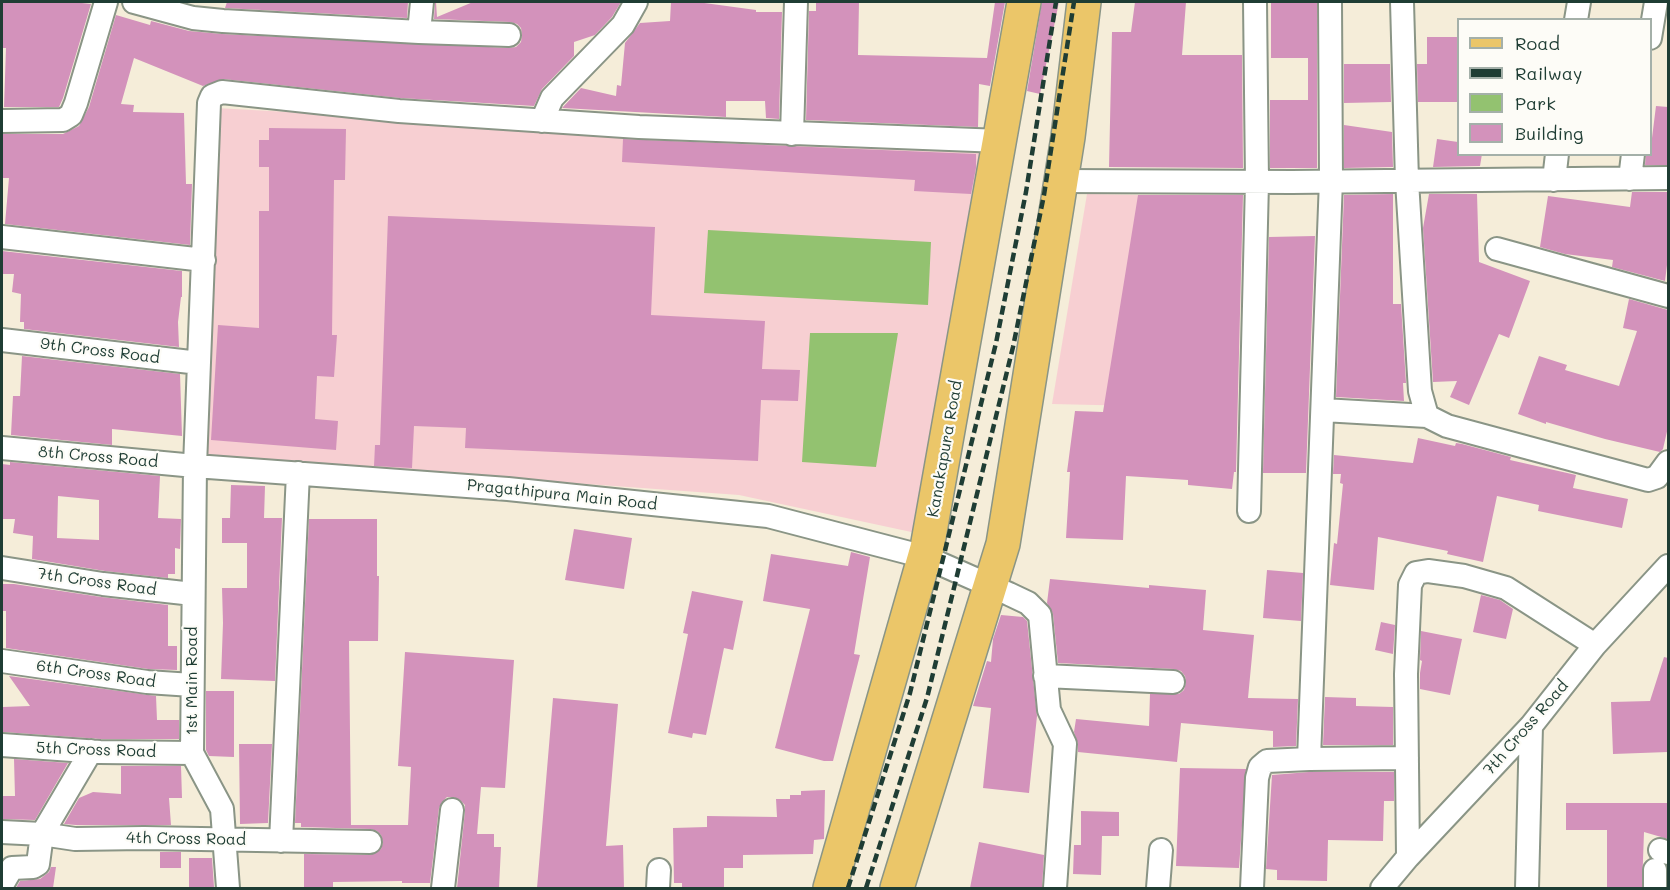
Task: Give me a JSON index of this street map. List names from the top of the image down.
{
  "streets": {
    "main road": ["Kanakapura Road"],
    "street": [
      "9th Cross Road",
      "8th Cross Road",
      "Pragathipura Main Road",
      "7th Cross Road",
      "6th Cross Road",
      "1st Main Road",
      "5th Cross Road",
      "4th Cross Road"
    ]
  },
  "crossings": [
    ["9th Cross Road", "1st Main Road"],
    ["Kanakapura Road", "Pragathipura Main Road"],
    ["8th Cross Road", "Pragathipura Main Road"],
    ["8th Cross Road", "1st Main Road"],
    ["Pragathipura Main Road", "1st Main Road"],
    ["7th Cross Road", "1st Main Road"],
    ["6th Cross Road", "1st Main Road"],
    ["1st Main Road", "5th Cross Road"],
    ["1st Main Road", "4th Cross Road"]
  ],
  "legend": [
    "Road",
    "Railway",
    "Park",
    "Building"
  ]
}
